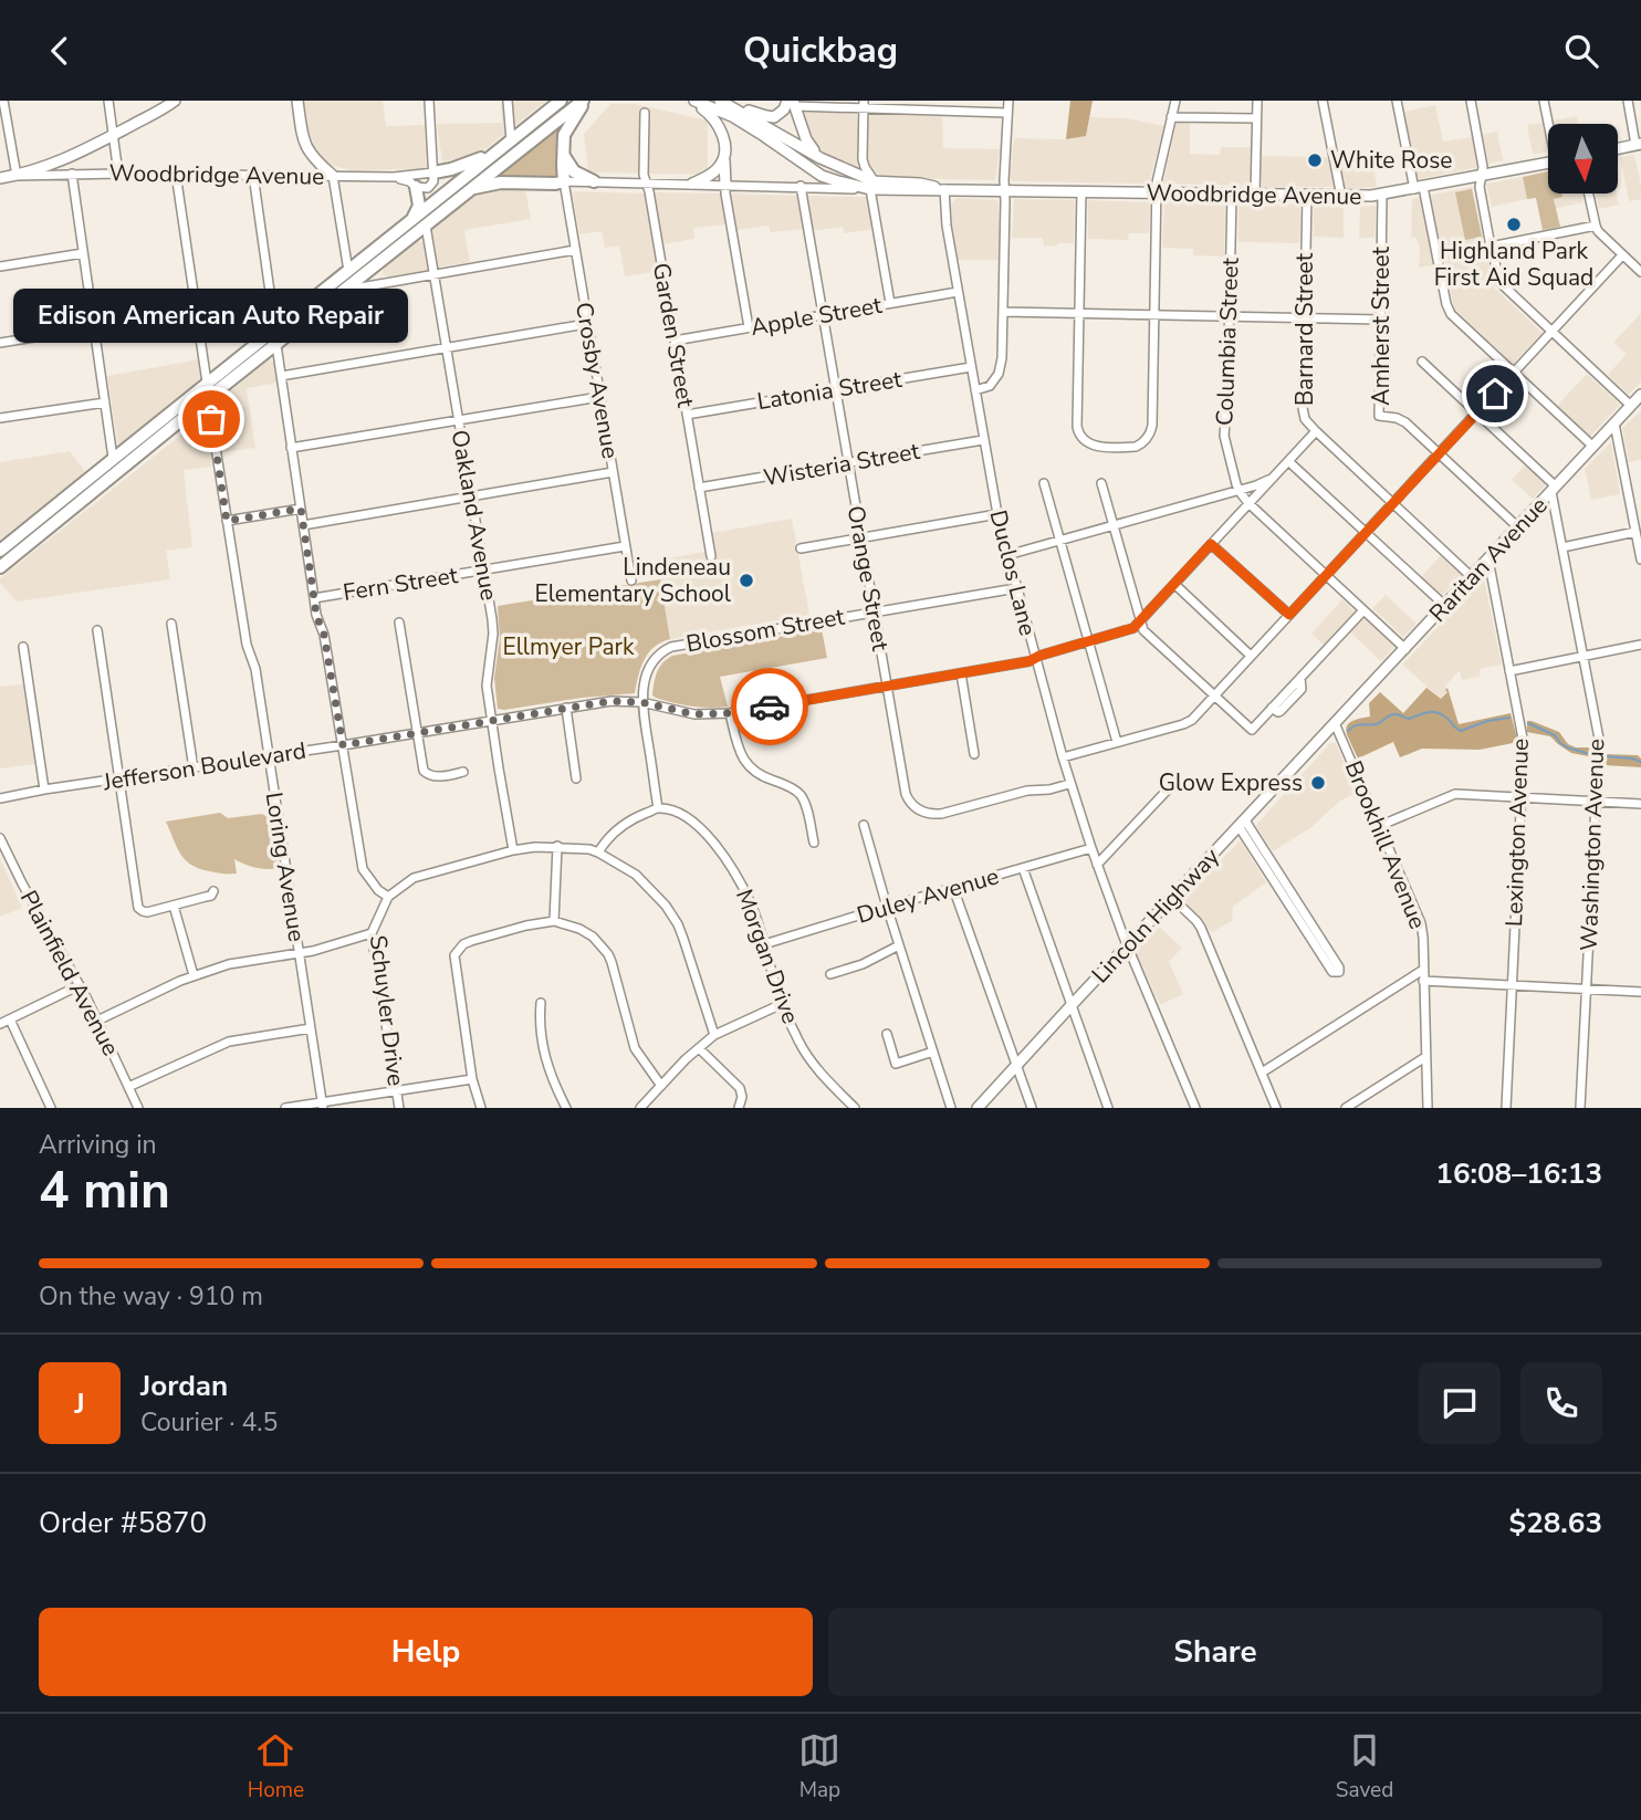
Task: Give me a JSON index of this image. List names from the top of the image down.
{
  "streets": {
    "main road": ["Woodbridge Avenue", "Raritan Avenue", "Lincoln Highway"],
    "street": [
      "Apple Street",
      "Amherst Street",
      "Barnard Street",
      "Garden Street",
      "Columbia Street",
      "Crosby Avenue",
      "Latonia Street",
      "Wisteria Street",
      "Oakland Avenue",
      "Duclos Lane",
      "Orange Street",
      "Fern Street",
      "Blossom Street",
      "Jefferson Boulevard",
      "Lexington Avenue",
      "Brookhill Avenue",
      "Washington Avenue",
      "Loring Avenue",
      "Duley Avenue",
      "Morgan Drive",
      "Plainfield Avenue",
      "Schuyler Drive"
    ]
  },
  "crossings": [
    ["Woodbridge Avenue", "Amherst Street"],
    ["Woodbridge Avenue", "Barnard Street"],
    ["Woodbridge Avenue", "Garden Street"],
    ["Woodbridge Avenue", "Columbia Street"],
    ["Woodbridge Avenue", "Crosby Avenue"],
    ["Woodbridge Avenue", "Duclos Lane"],
    ["Woodbridge Avenue", "Orange Street"],
    ["Apple Street", "Garden Street"],
    ["Apple Street", "Duclos Lane"],
    ["Apple Street", "Orange Street"],
    ["Amherst Street", "Raritan Avenue"],
    ["Barnard Street", "Raritan Avenue"],
    ["Garden Street", "Latonia Street"],
    ["Garden Street", "Wisteria Street"],
    ["Columbia Street", "Raritan Avenue"],
    ["Crosby Avenue", "Fern Street"],
    ["Latonia Street", "Duclos Lane"],
    ["Latonia Street", "Orange Street"],
    ["Wisteria Street", "Duclos Lane"],
    ["Wisteria Street", "Orange Street"],
    ["Oakland Avenue", "Fern Street"],
    ["Oakland Avenue", "Jefferson Boulevard"],
    ["Raritan Avenue", "Lexington Avenue"],
    ["Raritan Avenue", "Brookhill Avenue"],
    ["Raritan Avenue", "Washington Avenue"],
    ["Raritan Avenue", "Lincoln Highway"],
    ["Duclos Lane", "Orange Street"],
    ["Duclos Lane", "Blossom Street"],
    ["Duclos Lane", "Jefferson Boulevard"],
    ["Duclos Lane", "Duley Avenue"],
    ["Duclos Lane", "Lincoln Highway"],
    ["Orange Street", "Blossom Street"],
    ["Orange Street", "Jefferson Boulevard"],
    ["Blossom Street", "Jefferson Boulevard"],
    ["Jefferson Boulevard", "Loring Avenue"],
    ["Brookhill Avenue", "Lincoln Highway"],
    ["Duley Avenue", "Morgan Drive"]
  ],
  "parks": ["Ellmyer Park"],
  "places": [
    "White Rose",
    "Highland Park First Aid Squad",
    "Edison American Auto Repair",
    "Lindeneau Elementary School",
    "Glow Express"
  ],
  "north": "bottom",
  "page": {
    "header": "Quickbag",
    "bubble": "Edison American Auto Repair",
    "heading": ["4 min", "Arriving in", "16:08–16:13"],
    "panel": [
      "Jordan",
      "Courier · 4.5",
      "Order #5870",
      "$28.63"
    ],
    "bar": "On the way · 910 m",
    "round": "J",
    "buttons": ["Help", "Share"],
    "tabs": ["Home", "Map", "Saved"]
  }
}
